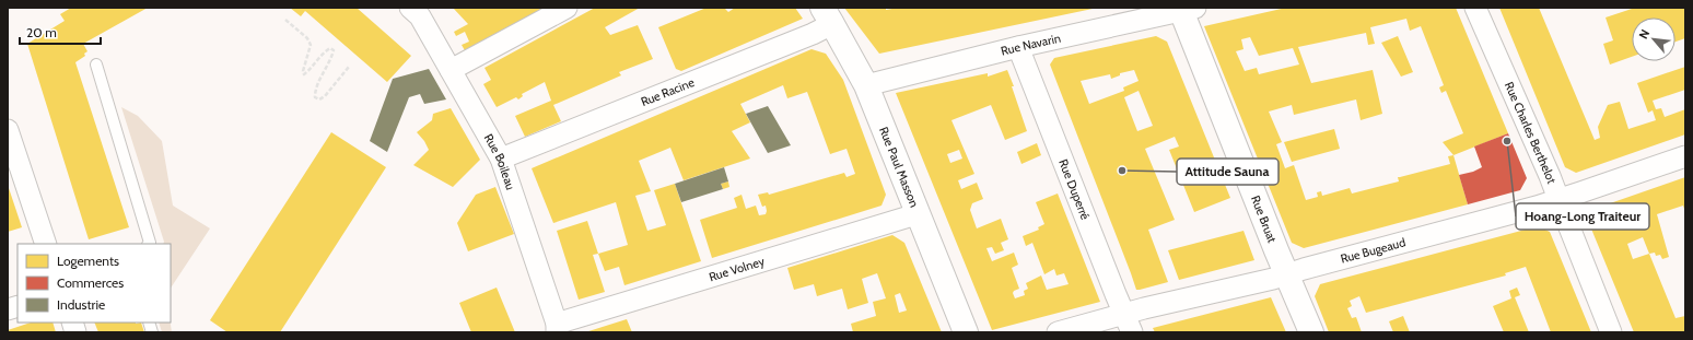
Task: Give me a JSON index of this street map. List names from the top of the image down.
{
  "streets": {
    "street": [
      "Rue Navarin",
      "Rue Racine",
      "Rue Charles Berthelot",
      "Rue Boileau",
      "Rue Paul Masson",
      "Rue Duperré",
      "Rue Bruat",
      "Rue Bugeaud",
      "Rue Volney"
    ]
  },
  "crossings": [
    ["Rue Navarin", "Rue Paul Masson"],
    ["Rue Navarin", "Rue Duperré"],
    ["Rue Navarin", "Rue Bruat"],
    ["Rue Racine", "Rue Boileau"],
    ["Rue Racine", "Rue Paul Masson"],
    ["Rue Charles Berthelot", "Rue Bugeaud"],
    ["Rue Boileau", "Rue Volney"],
    ["Rue Paul Masson", "Rue Volney"],
    ["Rue Duperré", "Rue Bugeaud"],
    ["Rue Bruat", "Rue Bugeaud"]
  ],
  "places": ["Hoang-Long Traiteur", "Attitude Sauna"],
  "legend": ["Logements", "Commerces", "Industrie"],
  "scale_bar": "20 m",
  "north": "top left"
}
